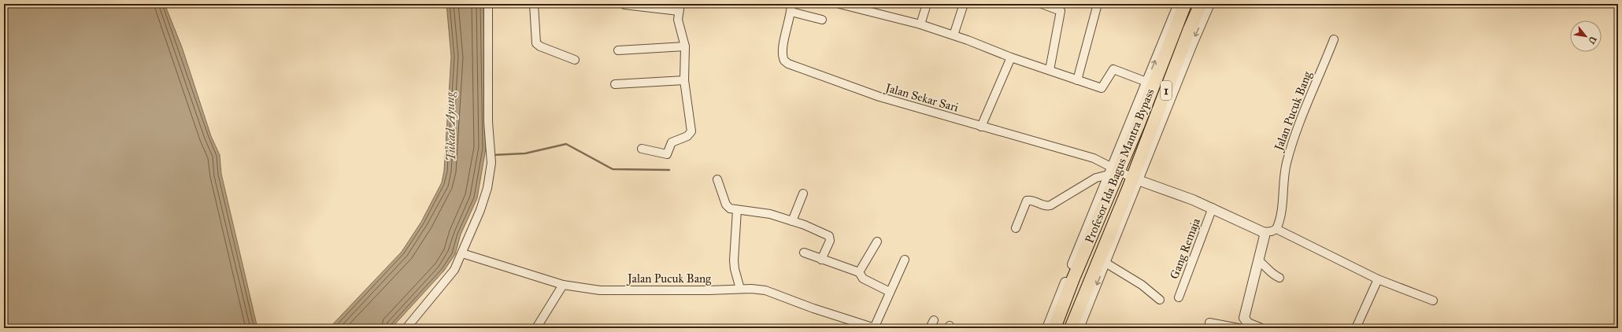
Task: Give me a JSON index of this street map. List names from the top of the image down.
{
  "streets": {
    "highway": ["1", "Profesor Ida Bagus Mantra Bypass"],
    "street": ["Jalan Sekar Sari", "Jalan Pucuk Bang", "Gang Remaja"]
  },
  "crossings": [
    ["Jalan Sekar Sari", "Profesor Ida Bagus Mantra Bypass"]
  ],
  "water": ["Tukad Ayung"],
  "north": "bottom right"
}
